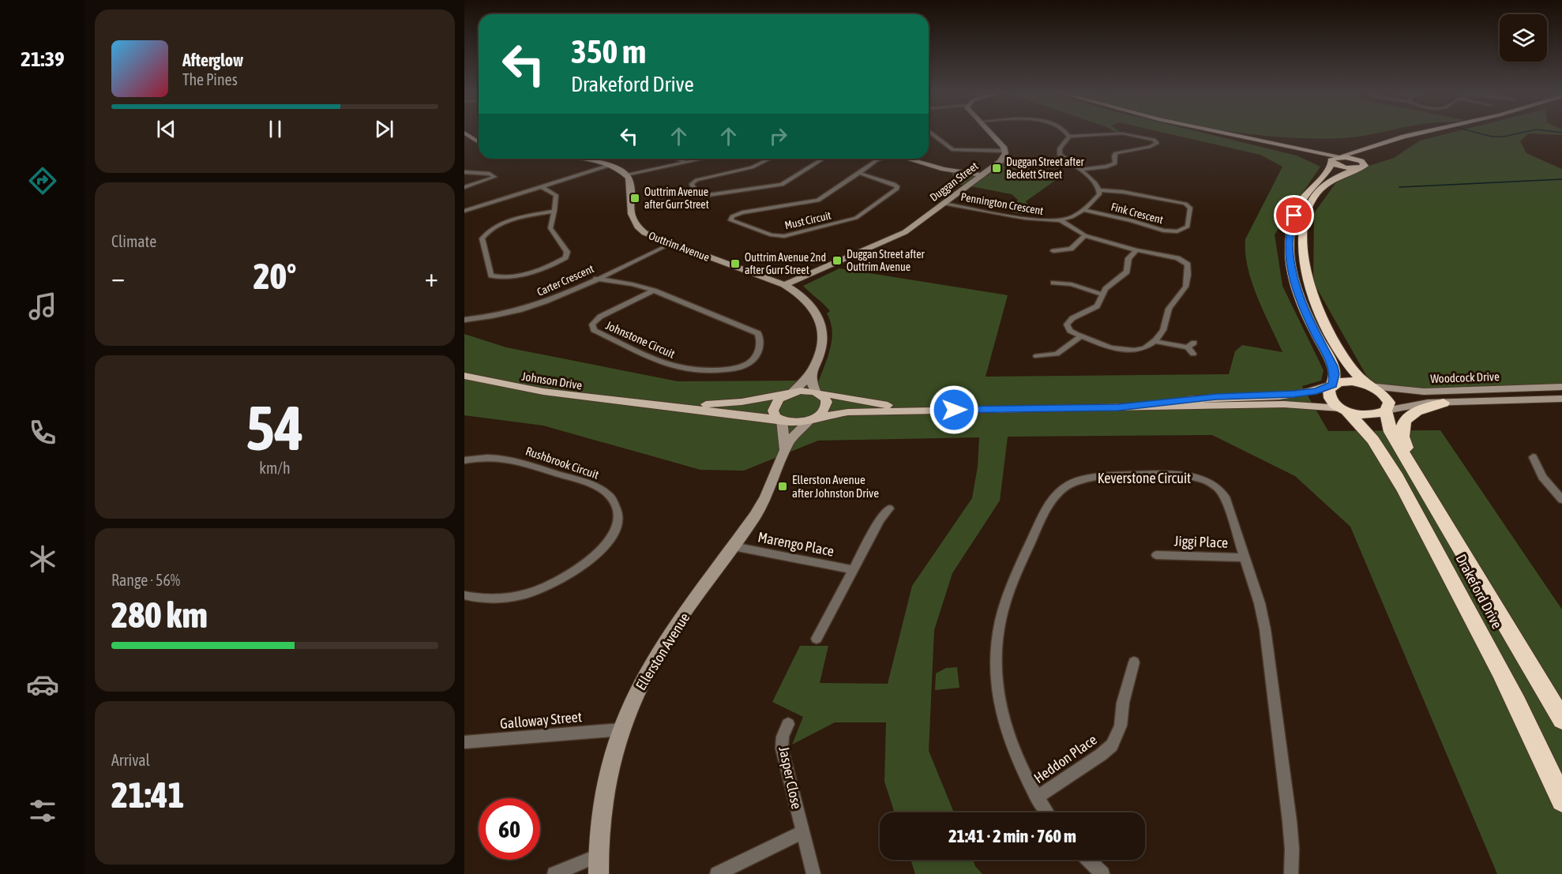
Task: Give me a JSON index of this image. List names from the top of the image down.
{
  "streets": {
    "highway": ["Drakeford Drive"],
    "main road": ["Johnson Drive"],
    "street": [
      "Duggan Street",
      "Pennington Crescent",
      "Fink Crescent",
      "Must Circuit",
      "Outtrim Avenue",
      "Carter Crescent",
      "Johnstone Circuit",
      "Woodcock Drive",
      "Rushbrook Circuit",
      "Keverstone Circuit",
      "Jiggi Place",
      "Marengo Place",
      "Ellerston Avenue",
      "Galloway Street",
      "Heddon Place",
      "Jasper Close"
    ]
  },
  "crossings": [
    ["Duggan Street", "Pennington Crescent"],
    ["Duggan Street", "Outtrim Avenue"],
    ["Pennington Crescent", "Fink Crescent"],
    ["Outtrim Avenue", "Carter Crescent"],
    ["Outtrim Avenue", "Johnson Drive"],
    ["Carter Crescent", "Johnstone Circuit"],
    ["Woodcock Drive", "Drakeford Drive"],
    ["Johnson Drive", "Ellerston Avenue"],
    ["Keverstone Circuit", "Jiggi Place"],
    ["Keverstone Circuit", "Heddon Place"],
    ["Marengo Place", "Ellerston Avenue"],
    ["Ellerston Avenue", "Galloway Street"]
  ],
  "places": {
    "transit": [
      "Duggan Street after Beckett Street",
      "Outtrim Avenue after Gurr Street",
      "Duggan Street after Outtrim Avenue",
      "Outtrim Avenue 2nd after Gurr Street",
      "Ellerston Avenue after Johnston Drive"
    ]
  },
  "page": {
    "tabs": "21:39",
    "turn": ["350 m", "Drakeford Drive"],
    "song": ["Afterglow", "The Pines"],
    "tile": [
      "Climate",
      ["54", "km/h"],
      ["Range · 56%", "280 km"],
      ["Arrival", "21:41"]
    ],
    "heat": ["−", "20°", "+"],
    "limit": "60",
    "trip": "21:41 · 2 min · 760 m"
  }
}
